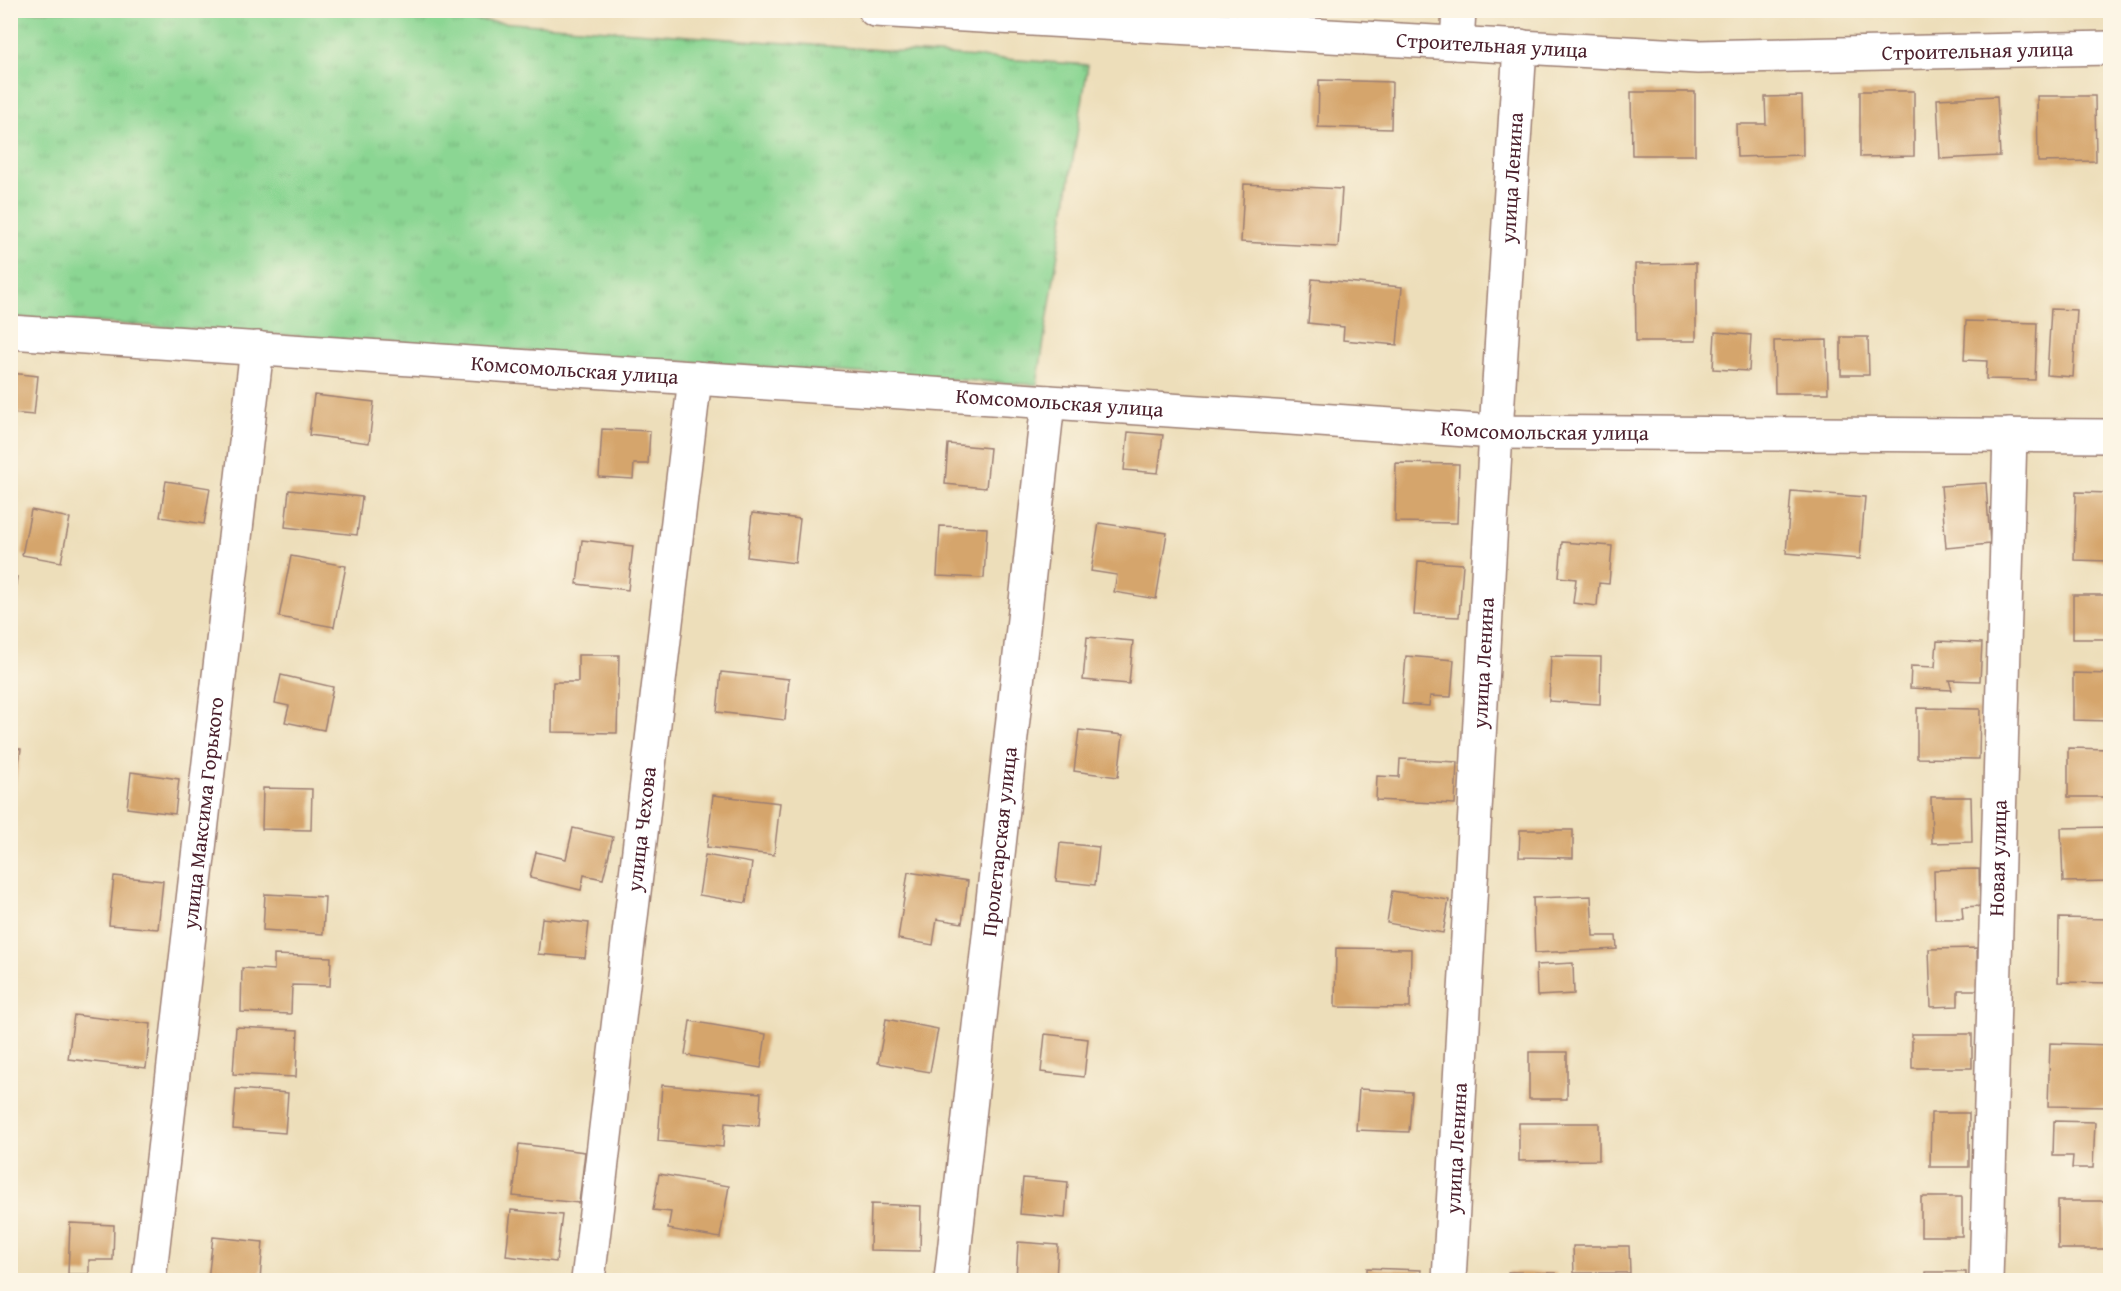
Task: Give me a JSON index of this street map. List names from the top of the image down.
{
  "streets": {
    "street": [
      "Строительная улица",
      "улица Ленина",
      "Комсомольская улица",
      "улица Максима Горького",
      "улица Чехова",
      "Пролетарская улица",
      "Новая улица"
    ]
  },
  "crossings": [
    ["Строительная улица", "улица Ленина"],
    ["улица Ленина", "Комсомольская улица"],
    ["Комсомольская улица", "улица Максима Горького"],
    ["Комсомольская улица", "улица Чехова"],
    ["Комсомольская улица", "Пролетарская улица"],
    ["Комсомольская улица", "Новая улица"]
  ]
}
